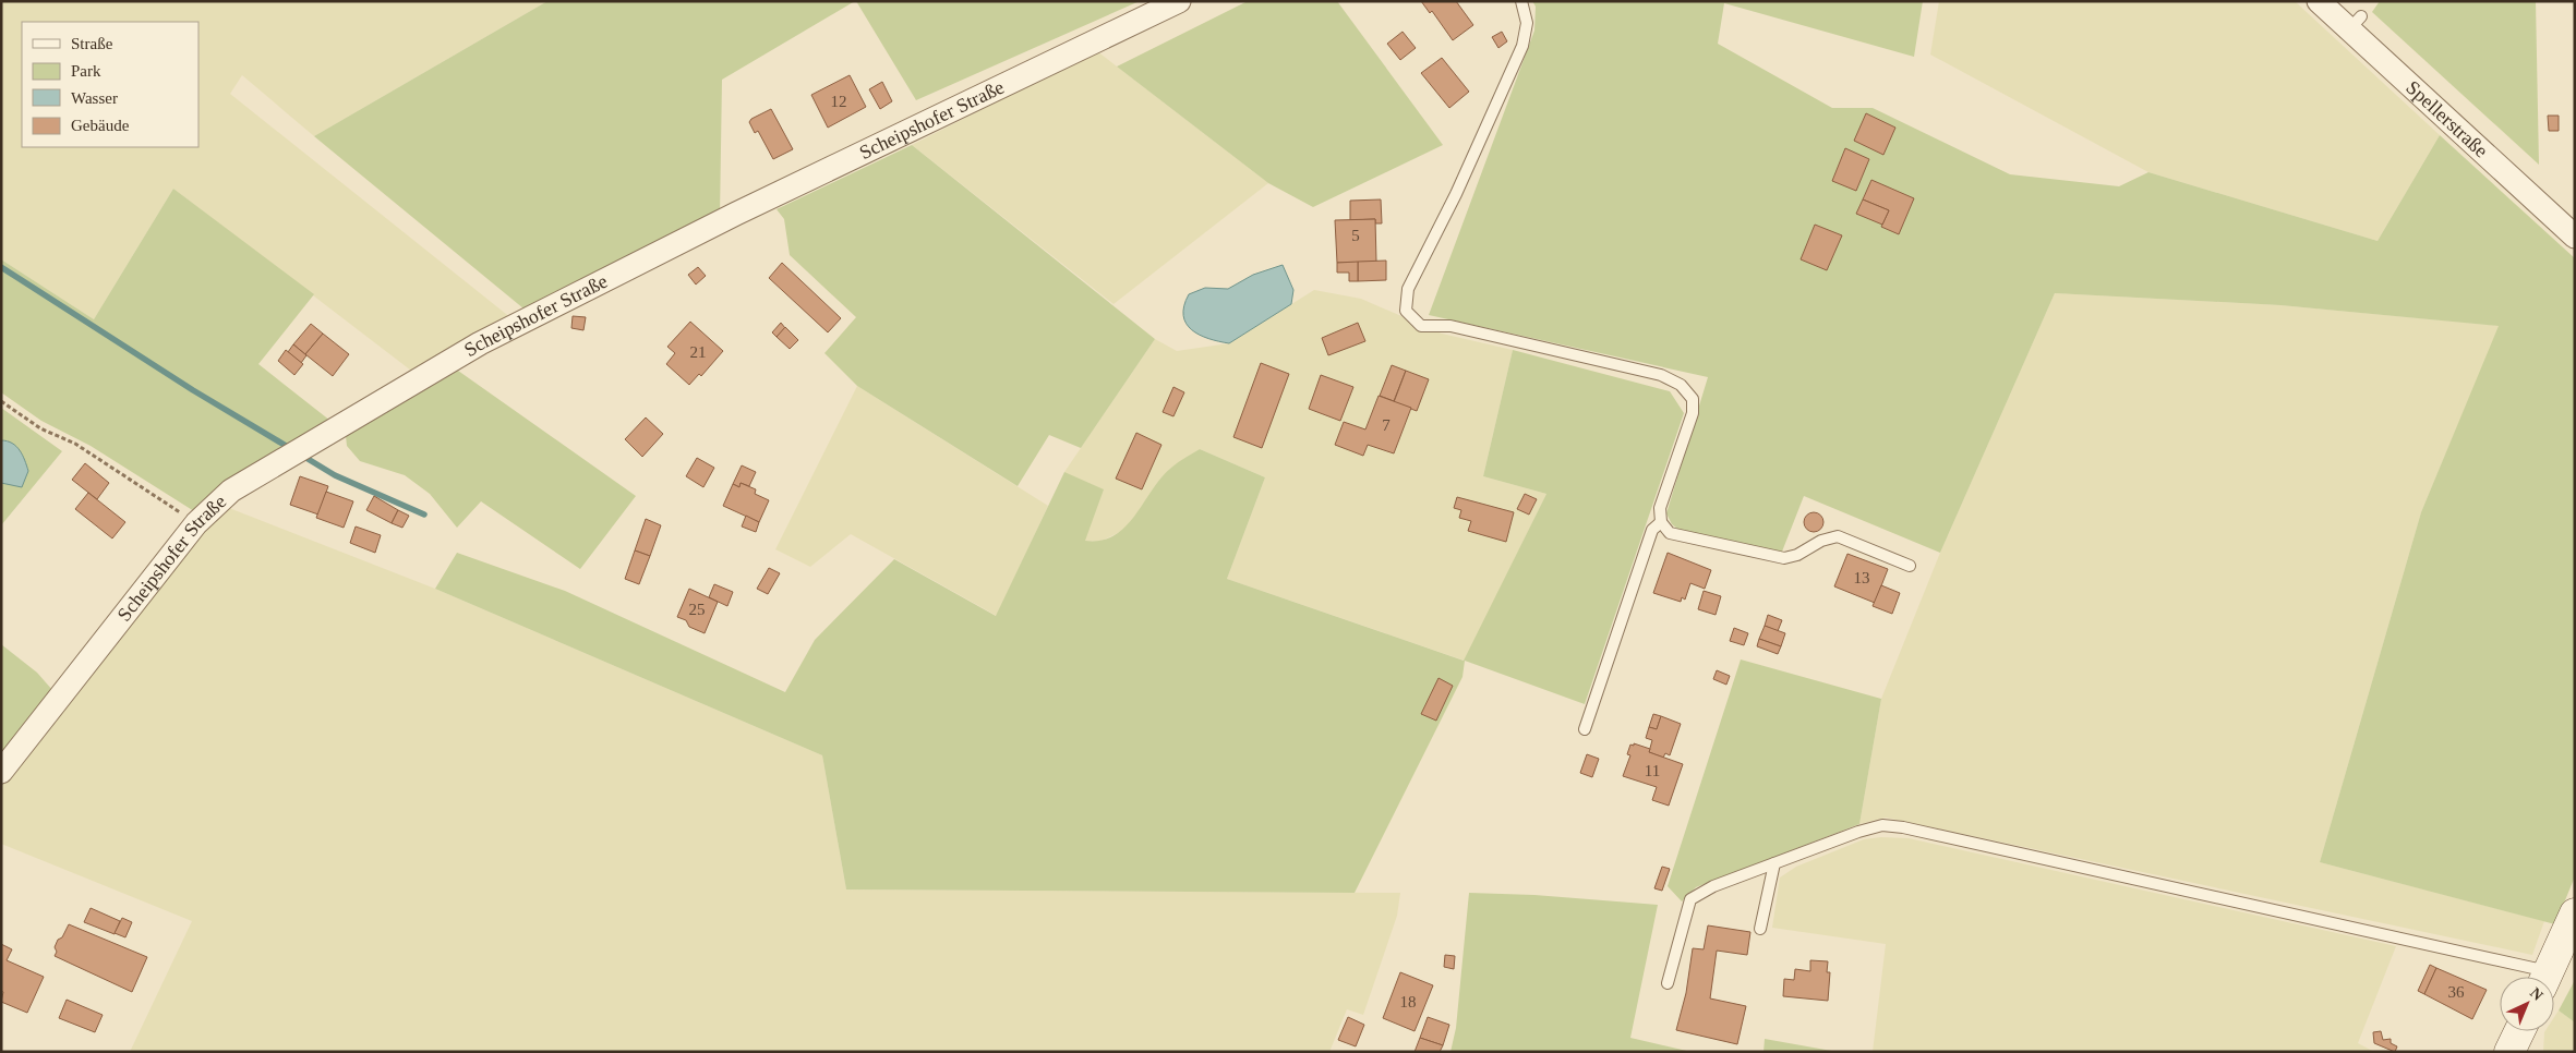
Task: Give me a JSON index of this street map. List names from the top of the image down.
{
  "streets": {
    "street": ["Spellerstraße", "Scheipshofer Straße"]
  },
  "house_numbers": [
    "12",
    "5",
    "21",
    "7",
    "13",
    "25",
    "11",
    "36",
    "18"
  ],
  "legend": [
    "Straße",
    "Park",
    "Wasser",
    "Gebäude"
  ],
  "north": "top right"
}
